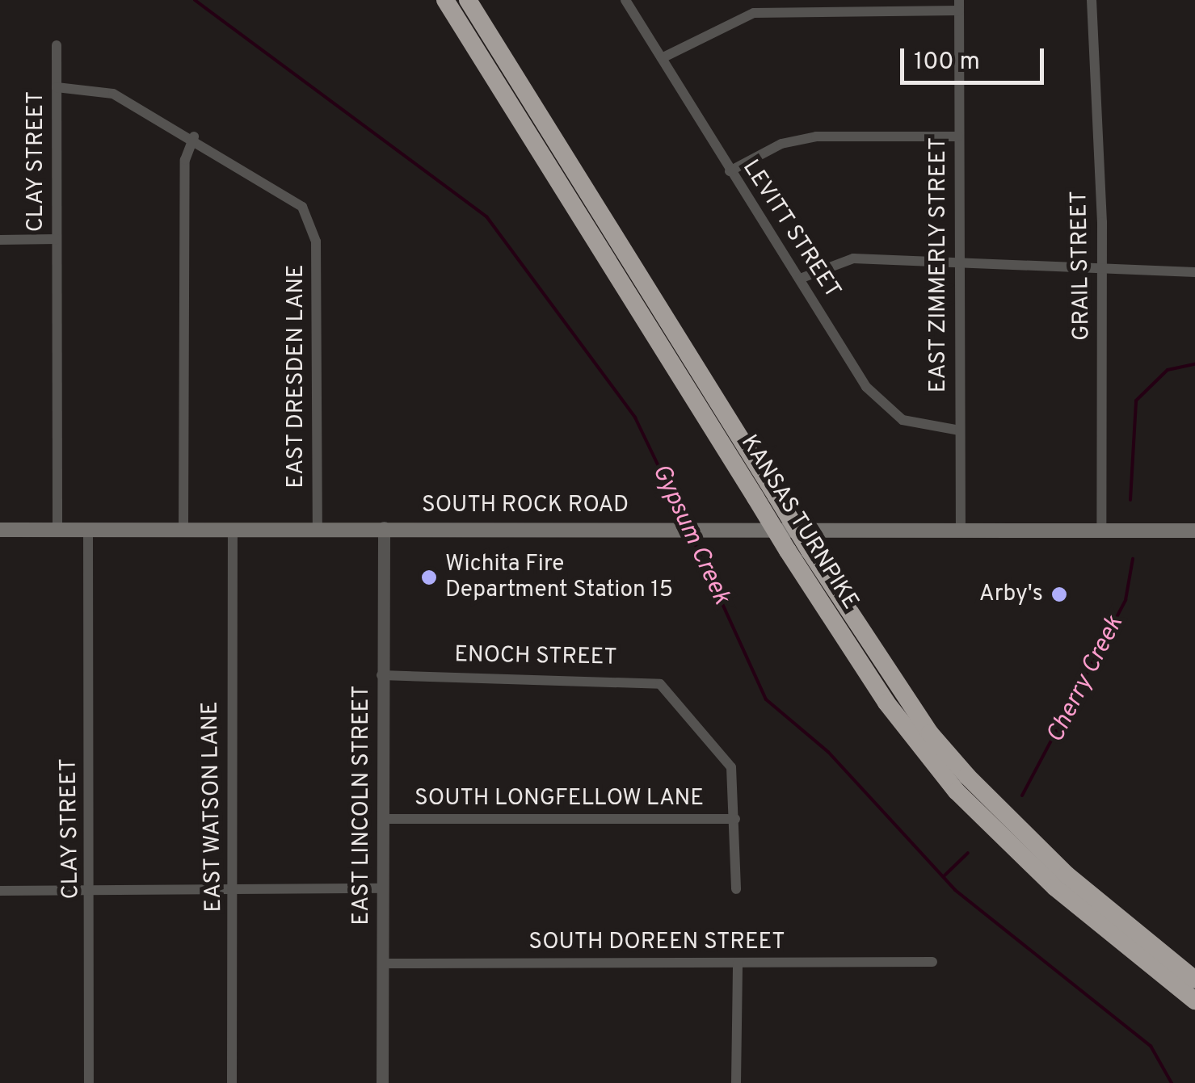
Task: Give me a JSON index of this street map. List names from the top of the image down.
{
  "streets": {
    "highway": ["KANSAS TURNPIKE"],
    "main road": ["SOUTH ROCK ROAD"],
    "street": [
      "CLAY STREET",
      "LEVITT STREET",
      "EAST ZIMMERLY STREET",
      "GRAIL STREET",
      "EAST DRESDEN LANE",
      "ENOCH STREET",
      "SOUTH LONGFELLOW LANE",
      "EAST LINCOLN STREET",
      "EAST WATSON LANE",
      "SOUTH DOREEN STREET"
    ]
  },
  "crossings": [
    ["CLAY STREET", "SOUTH ROCK ROAD"],
    ["LEVITT STREET", "EAST ZIMMERLY STREET"],
    ["EAST ZIMMERLY STREET", "SOUTH ROCK ROAD"],
    ["GRAIL STREET", "SOUTH ROCK ROAD"],
    ["EAST DRESDEN LANE", "SOUTH ROCK ROAD"],
    ["SOUTH ROCK ROAD", "EAST LINCOLN STREET"],
    ["SOUTH ROCK ROAD", "EAST WATSON LANE"],
    ["ENOCH STREET", "SOUTH LONGFELLOW LANE"],
    ["ENOCH STREET", "EAST LINCOLN STREET"],
    ["SOUTH LONGFELLOW LANE", "EAST LINCOLN STREET"],
    ["EAST LINCOLN STREET", "SOUTH DOREEN STREET"]
  ],
  "water": ["Gypsum Creek", "Cherry Creek"],
  "places": ["Wichita Fire Department Station 15", "Arby's"],
  "scale_bar": "100 m"
}
